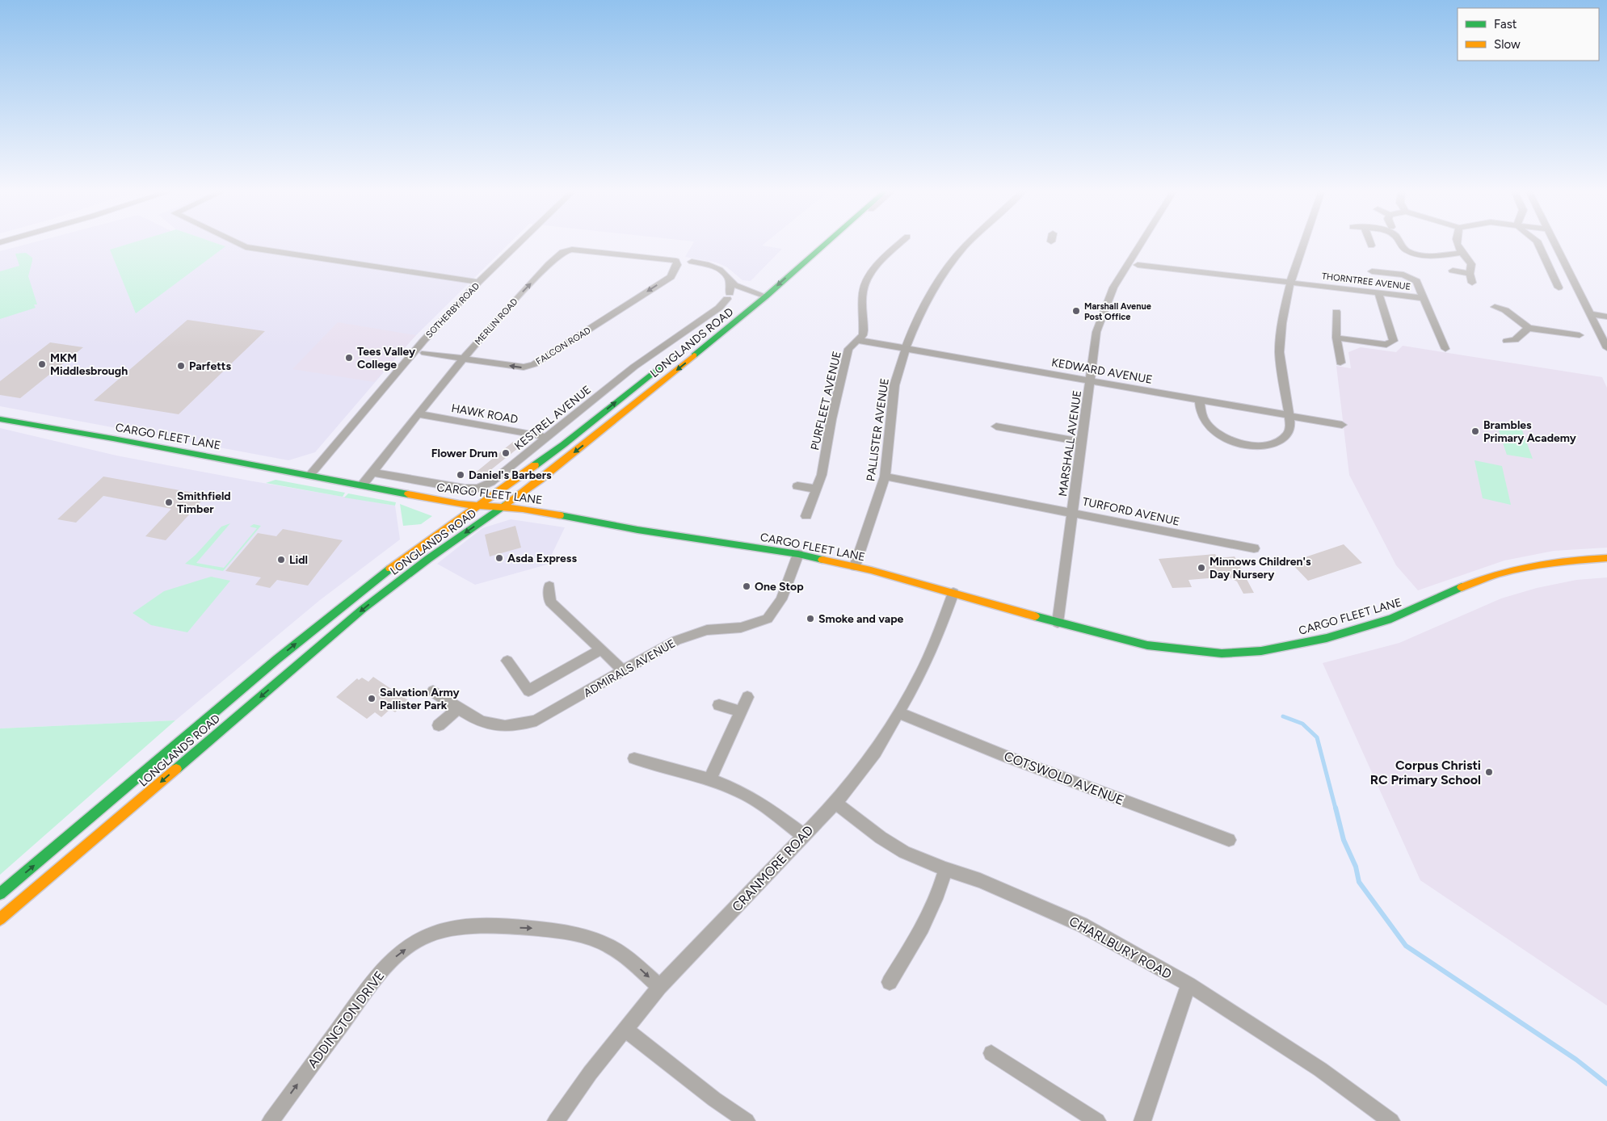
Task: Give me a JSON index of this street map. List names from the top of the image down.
{
  "streets": {
    "main road": ["LONGLANDS ROAD", "CARGO FLEET LANE"],
    "street": [
      "THORNTREE AVENUE",
      "SOTHERBY ROAD",
      "MERLIN ROAD",
      "FALCON ROAD",
      "KEDWARD AVENUE",
      "PURFLEET AVENUE",
      "HAWK ROAD",
      "KESTREL AVENUE",
      "PALLISTER AVENUE",
      "MARSHALL AVENUE",
      "TURFORD AVENUE",
      "ADMIRALS AVENUE",
      "COTSWOLD AVENUE",
      "CRANMORE ROAD",
      "CHARLBURY ROAD",
      "ADDINGTON DRIVE"
    ]
  },
  "crossings": [
    ["SOTHERBY ROAD", "CARGO FLEET LANE"],
    ["MERLIN ROAD", "FALCON ROAD"],
    ["MERLIN ROAD", "HAWK ROAD"],
    ["MERLIN ROAD", "KESTREL AVENUE"],
    ["MERLIN ROAD", "CARGO FLEET LANE"],
    ["LONGLANDS ROAD", "CARGO FLEET LANE"],
    ["KEDWARD AVENUE", "PURFLEET AVENUE"],
    ["KEDWARD AVENUE", "PALLISTER AVENUE"],
    ["KEDWARD AVENUE", "MARSHALL AVENUE"],
    ["HAWK ROAD", "KESTREL AVENUE"],
    ["PALLISTER AVENUE", "CARGO FLEET LANE"],
    ["PALLISTER AVENUE", "TURFORD AVENUE"],
    ["CARGO FLEET LANE", "MARSHALL AVENUE"],
    ["CARGO FLEET LANE", "ADMIRALS AVENUE"],
    ["CARGO FLEET LANE", "CRANMORE ROAD"],
    ["MARSHALL AVENUE", "TURFORD AVENUE"],
    ["COTSWOLD AVENUE", "CRANMORE ROAD"],
    ["CRANMORE ROAD", "CHARLBURY ROAD"],
    ["CRANMORE ROAD", "ADDINGTON DRIVE"]
  ],
  "one_way": ["MERLIN ROAD", "FALCON ROAD", "ADDINGTON DRIVE"],
  "places": [
    "Marshall Avenue Post Office",
    "Tees Valley College",
    "MKM Middlesbrough",
    "Parfetts",
    "Brambles Primary Academy",
    "Flower Drum",
    "Daniel's Barbers",
    "Smithfield Timber",
    "Asda Express",
    "Lidl",
    "Minnows Children's Day Nursery",
    "One Stop",
    "Smoke and vape",
    "Salvation Army Pallister Park",
    "Corpus Christi RC Primary School"
  ],
  "legend": ["Fast", "Slow"]
}
